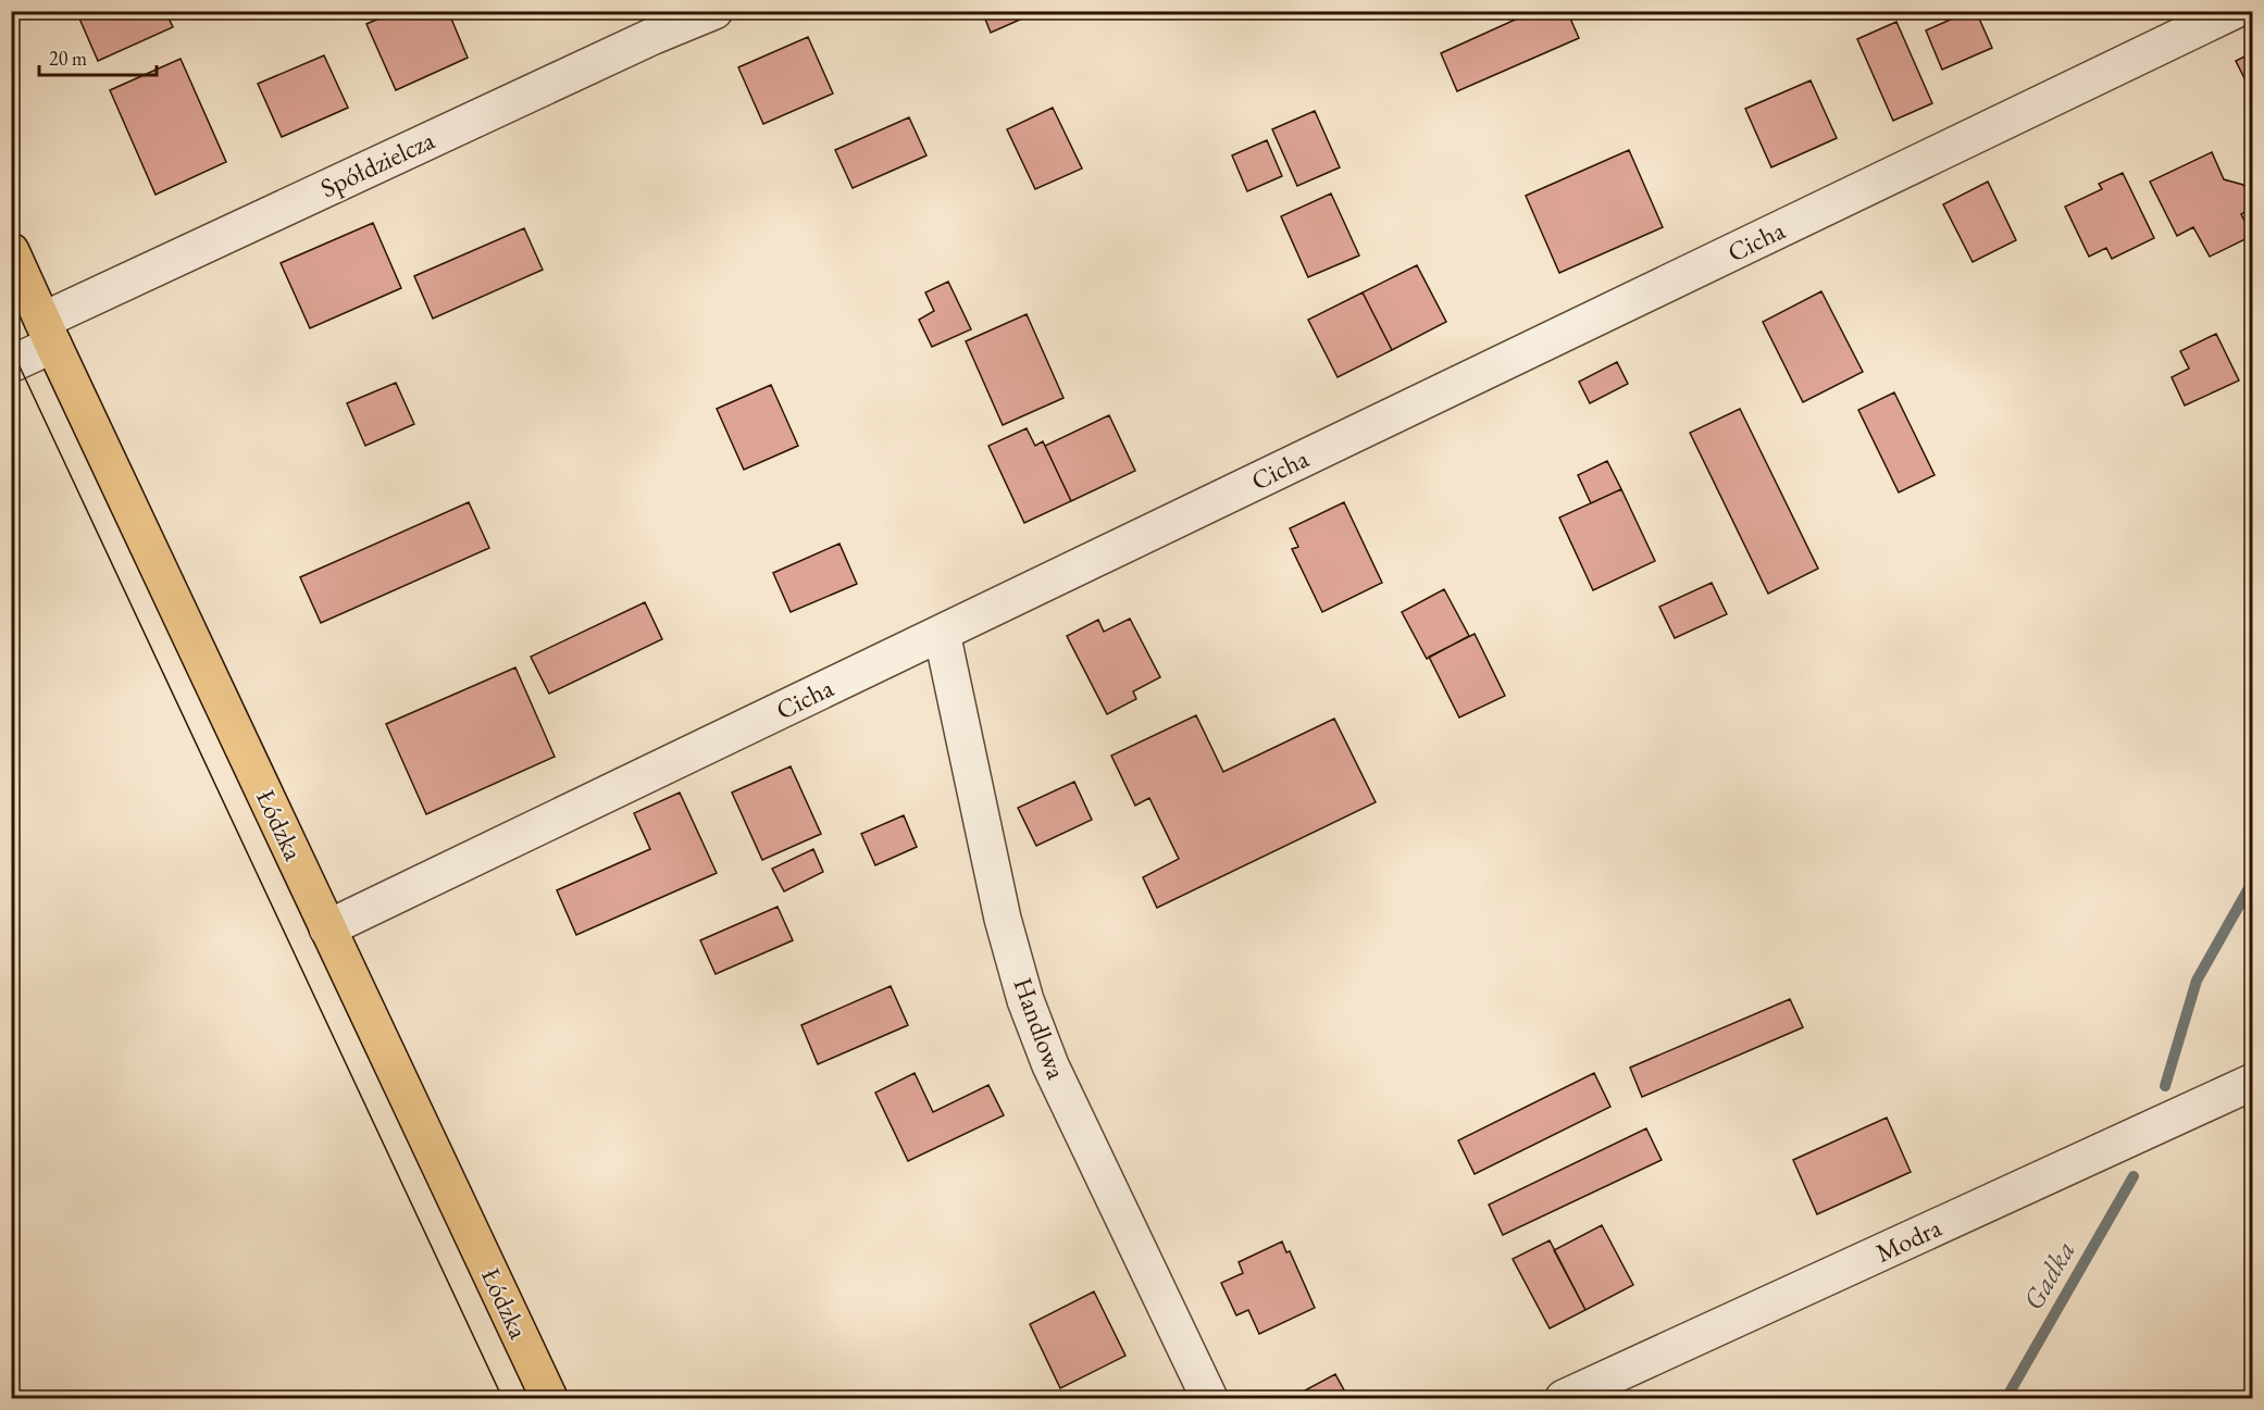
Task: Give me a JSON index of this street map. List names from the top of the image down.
{
  "streets": {
    "main road": ["Łódzka"],
    "street": [
      "Spółdzielcza",
      "Cicha",
      "Handlowa",
      "Modra"
    ]
  },
  "crossings": [
    ["Spółdzielcza", "Łódzka"],
    ["Cicha", "Łódzka"],
    ["Cicha", "Handlowa"]
  ],
  "water": ["Gadka"],
  "scale_bar": "20 m"
}
